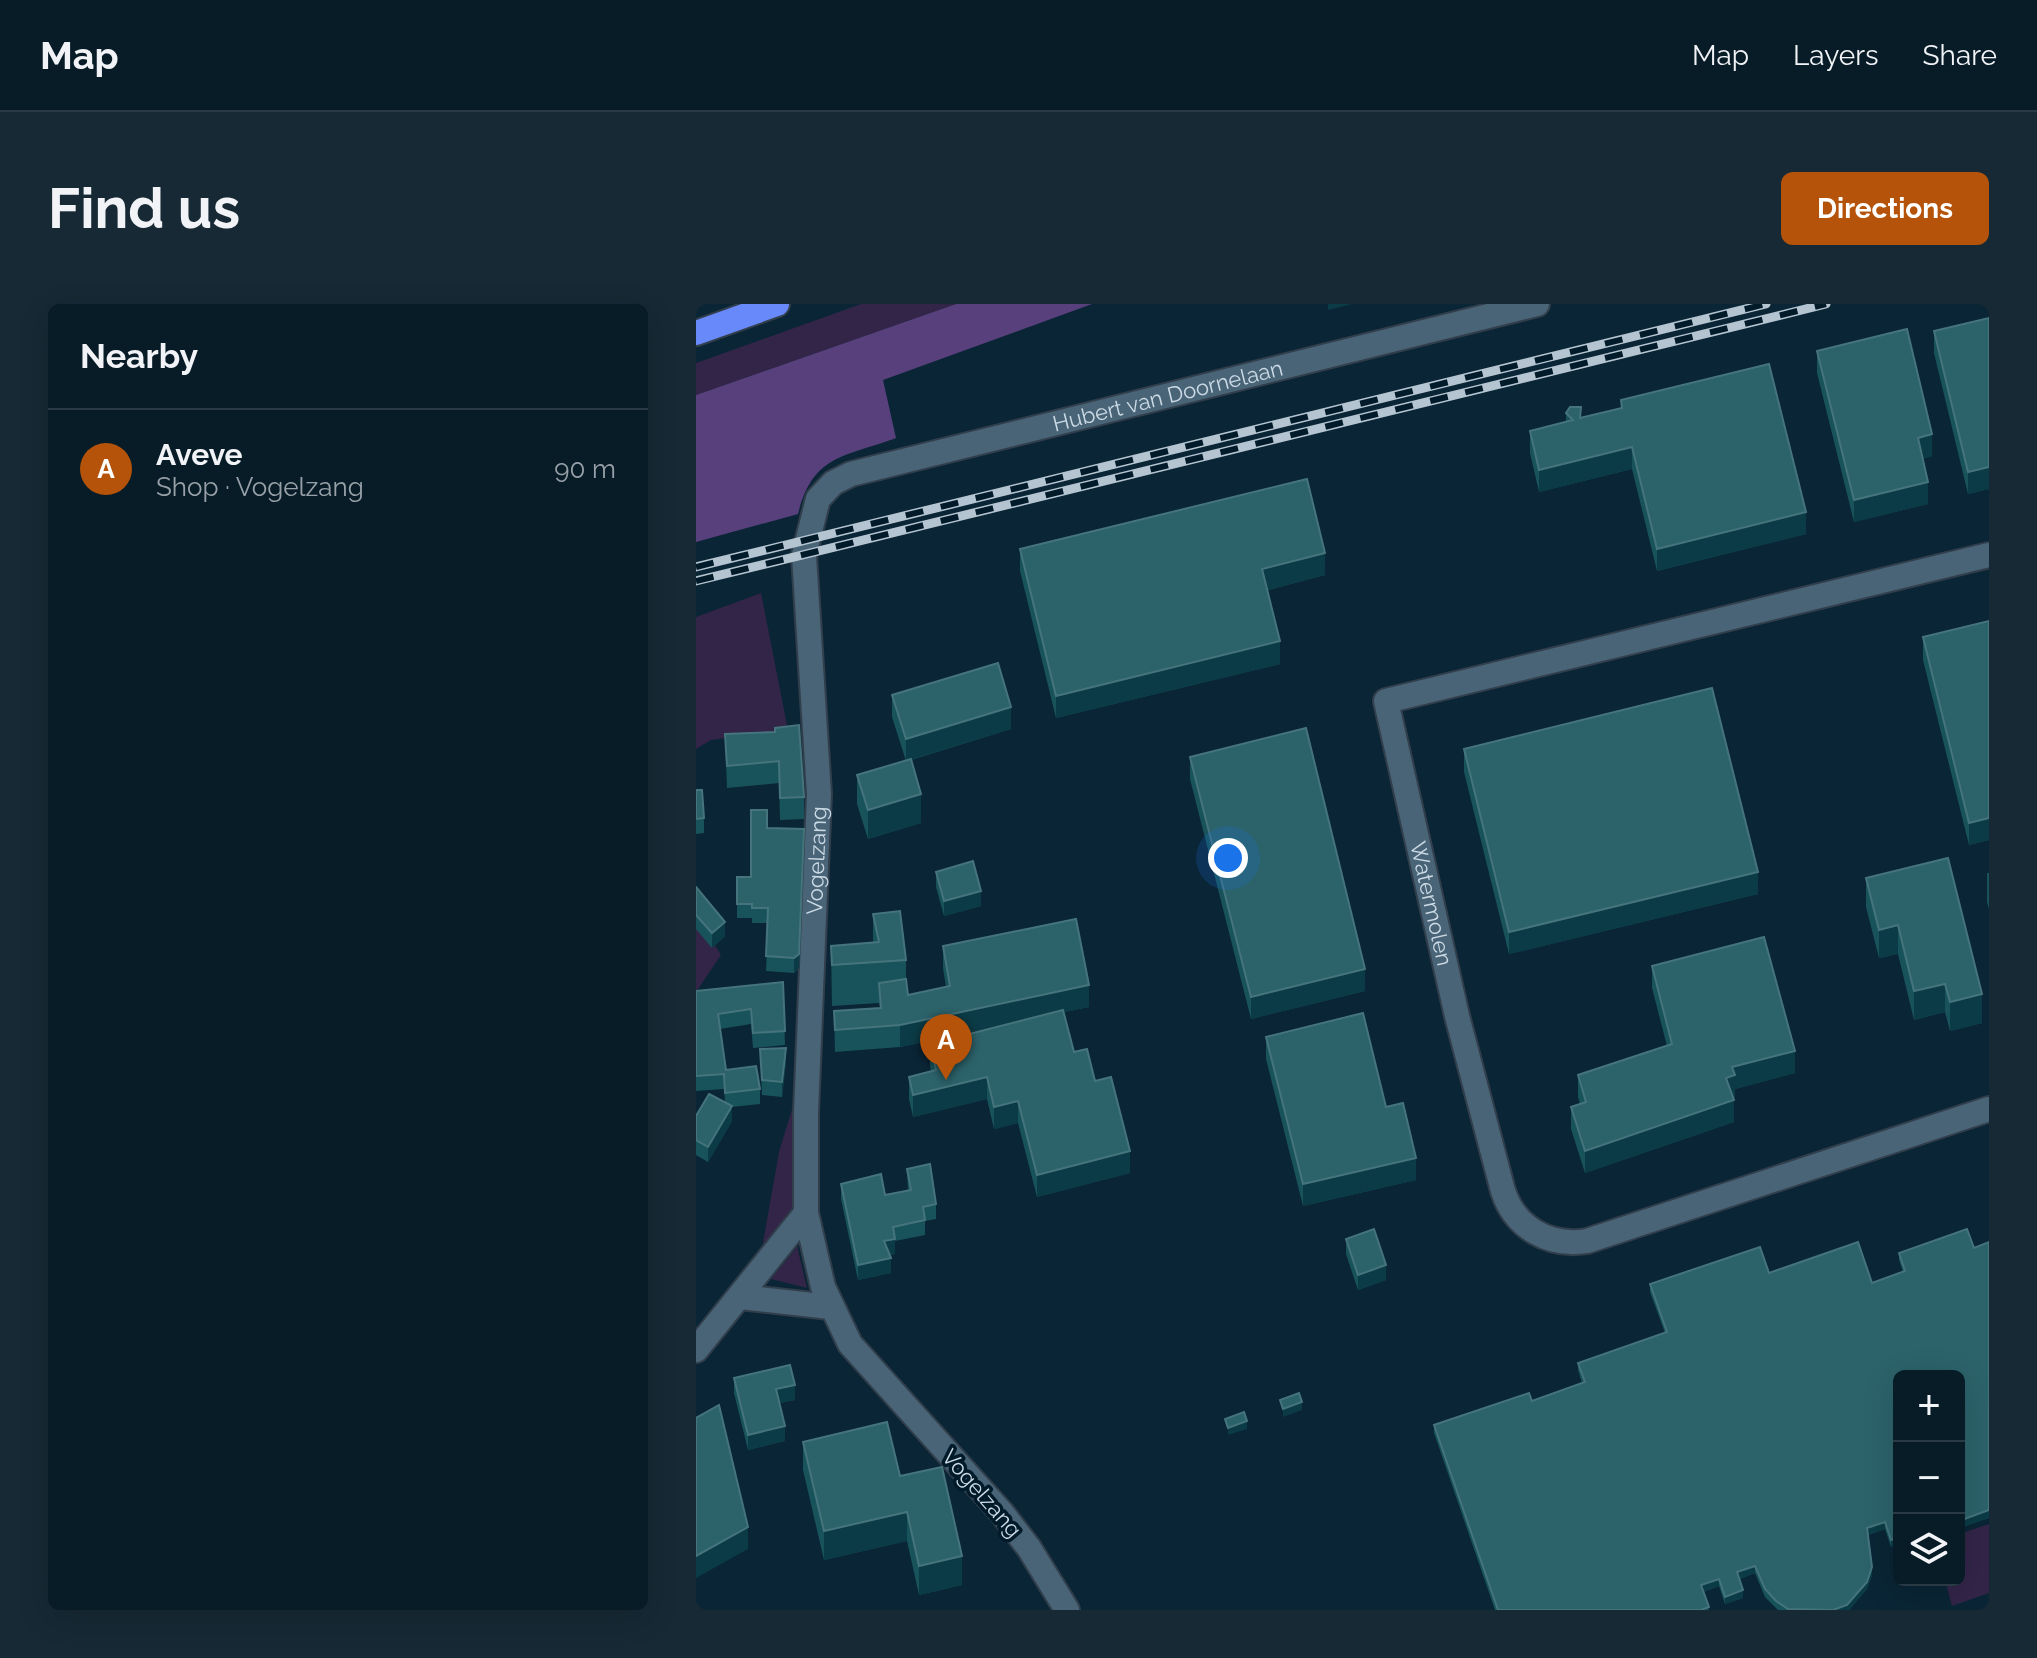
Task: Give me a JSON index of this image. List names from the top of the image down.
{
  "streets": {
    "street": ["Hubert van Doornelaan", "Vogelzang", "Watermolen"]
  },
  "crossings": [
    ["Hubert van Doornelaan", "Vogelzang"]
  ],
  "page": {
    "header": "Map",
    "nav": ["Map", "Layers", "Share"],
    "buttons": "Directions",
    "title": "Find us",
    "heading": "Nearby",
    "list": [
      {
        "mark": "A",
        "name": "Aveve",
        "note": "Shop · Vogelzang",
        "value": "90 m"
      }
    ],
    "pins": "A",
    "map_buttons": ["+", "−"]
  }
}
